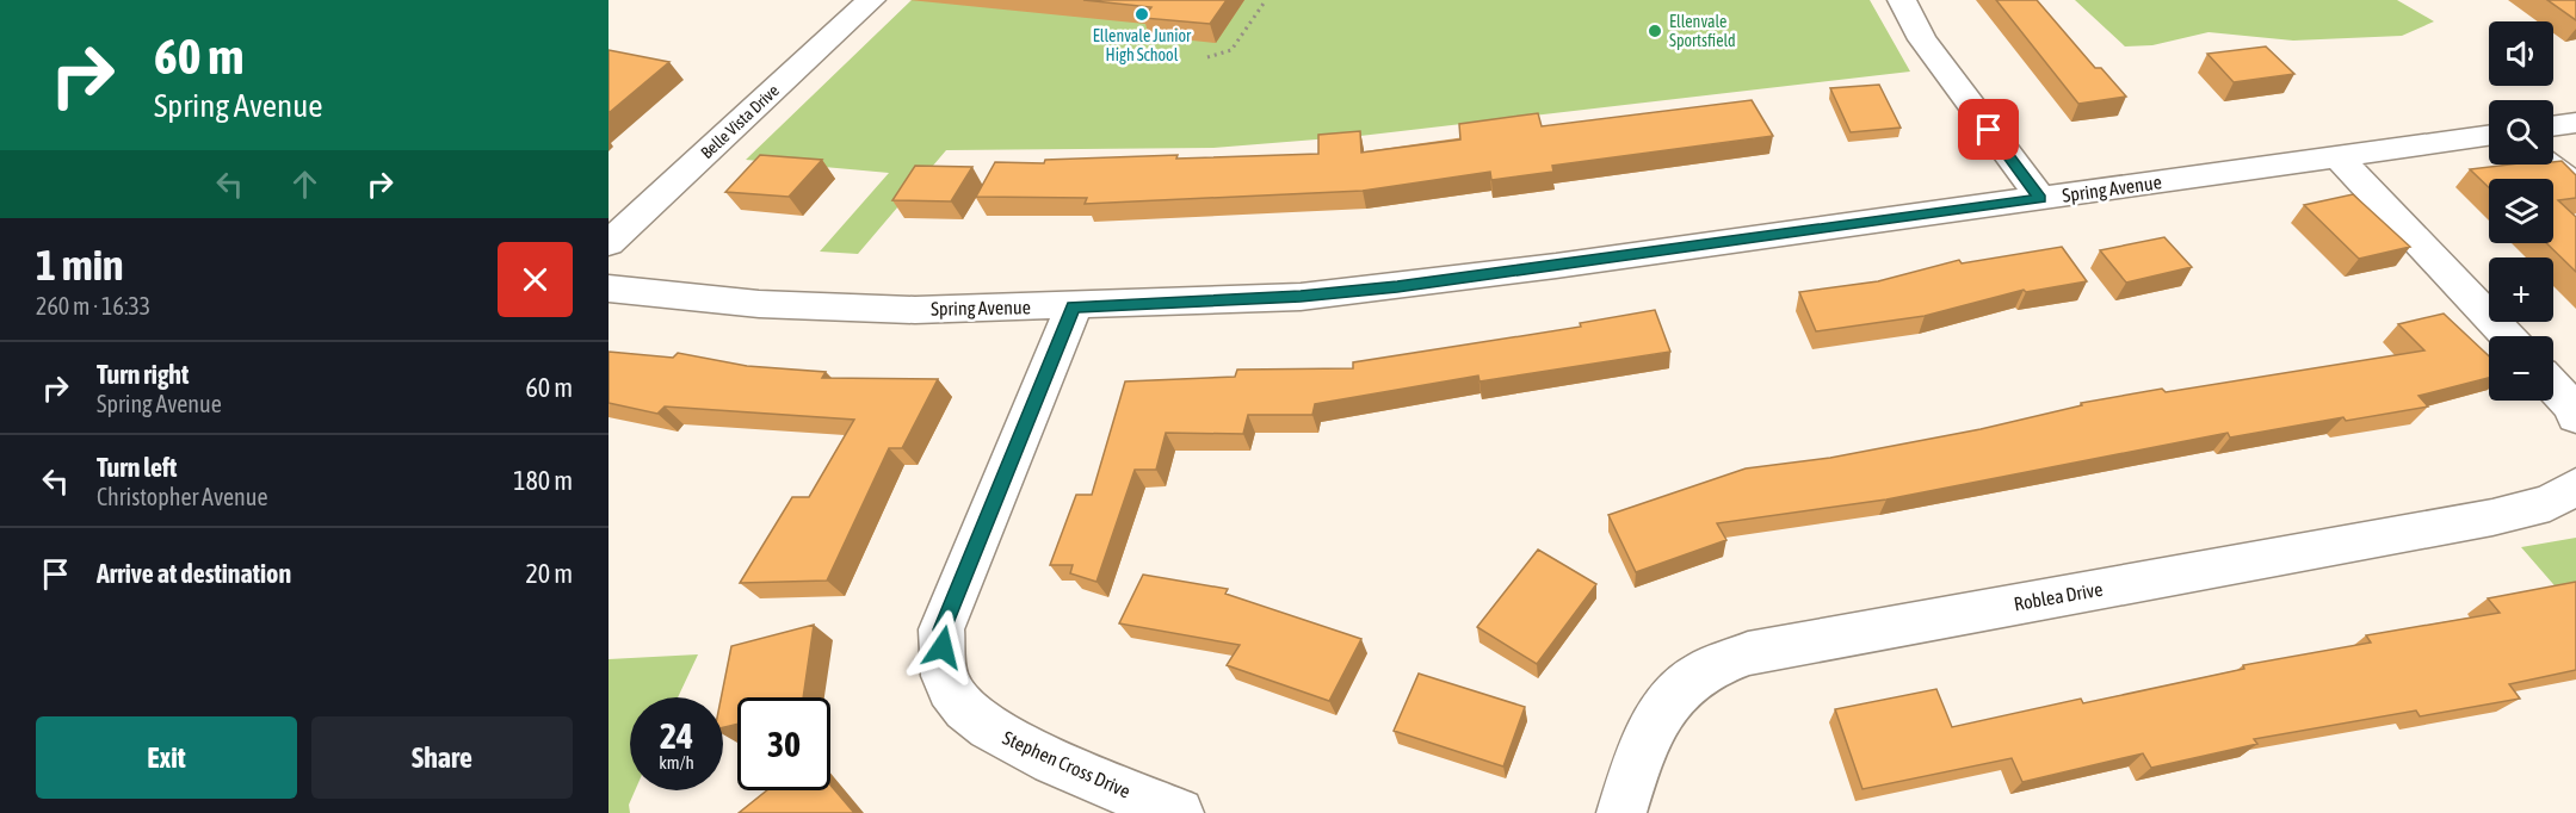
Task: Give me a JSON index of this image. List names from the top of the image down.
{
  "streets": {
    "street": [
      "Belle Vista Drive",
      "Spring Avenue",
      "Roblea Drive",
      "Stephen Cross Drive"
    ]
  },
  "crossings": [
    ["Spring Avenue", "Stephen Cross Drive"]
  ],
  "places": ["Ellenvale Junior High School", "Ellenvale Sportsfield"],
  "page": {
    "turn": ["60 m", "Spring Avenue"],
    "map_buttons": ["+", "−"],
    "heading": ["1 min", "260 m · 16:33"],
    "list": [
      {
        "name": "Turn right",
        "note": "Spring Avenue",
        "value": "60 m"
      },
      {
        "name": "Turn left",
        "note": "Christopher Avenue",
        "value": "180 m"
      },
      {
        "name": "Arrive at destination",
        "value": "20 m"
      }
    ],
    "speed": "24 km/h",
    "limit": "30",
    "buttons": ["Exit", "Share"]
  }
}
